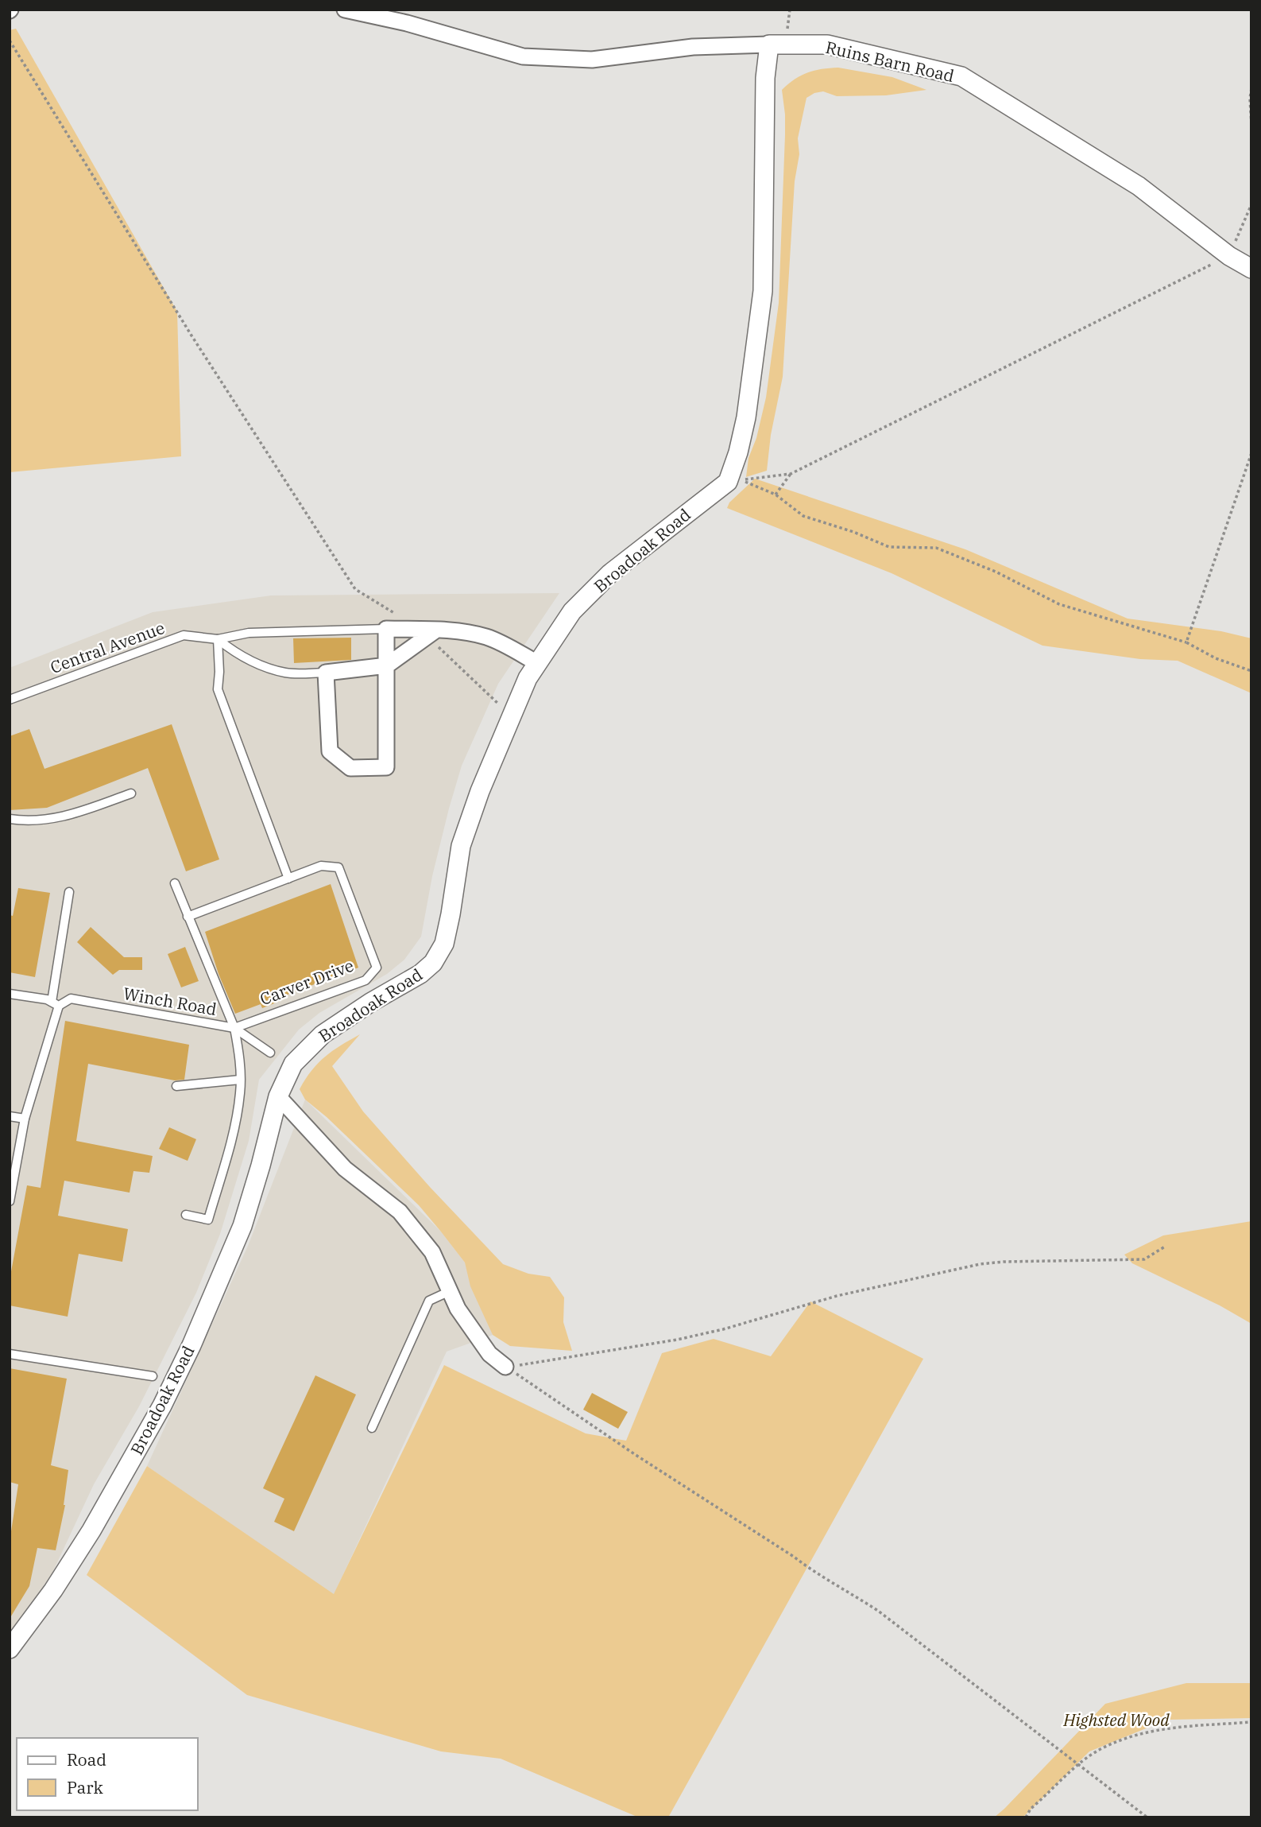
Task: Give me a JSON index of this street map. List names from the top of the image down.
{
  "streets": {
    "street": ["Ruins Barn Road", "Broadoak Road"],
    "lane": ["Central Avenue", "Carver Drive", "Winch Road"]
  },
  "crossings": [
    ["Ruins Barn Road", "Broadoak Road"],
    ["Carver Drive", "Winch Road"]
  ],
  "parks": ["Highsted Wood"],
  "legend": ["Road", "Park"]
}
